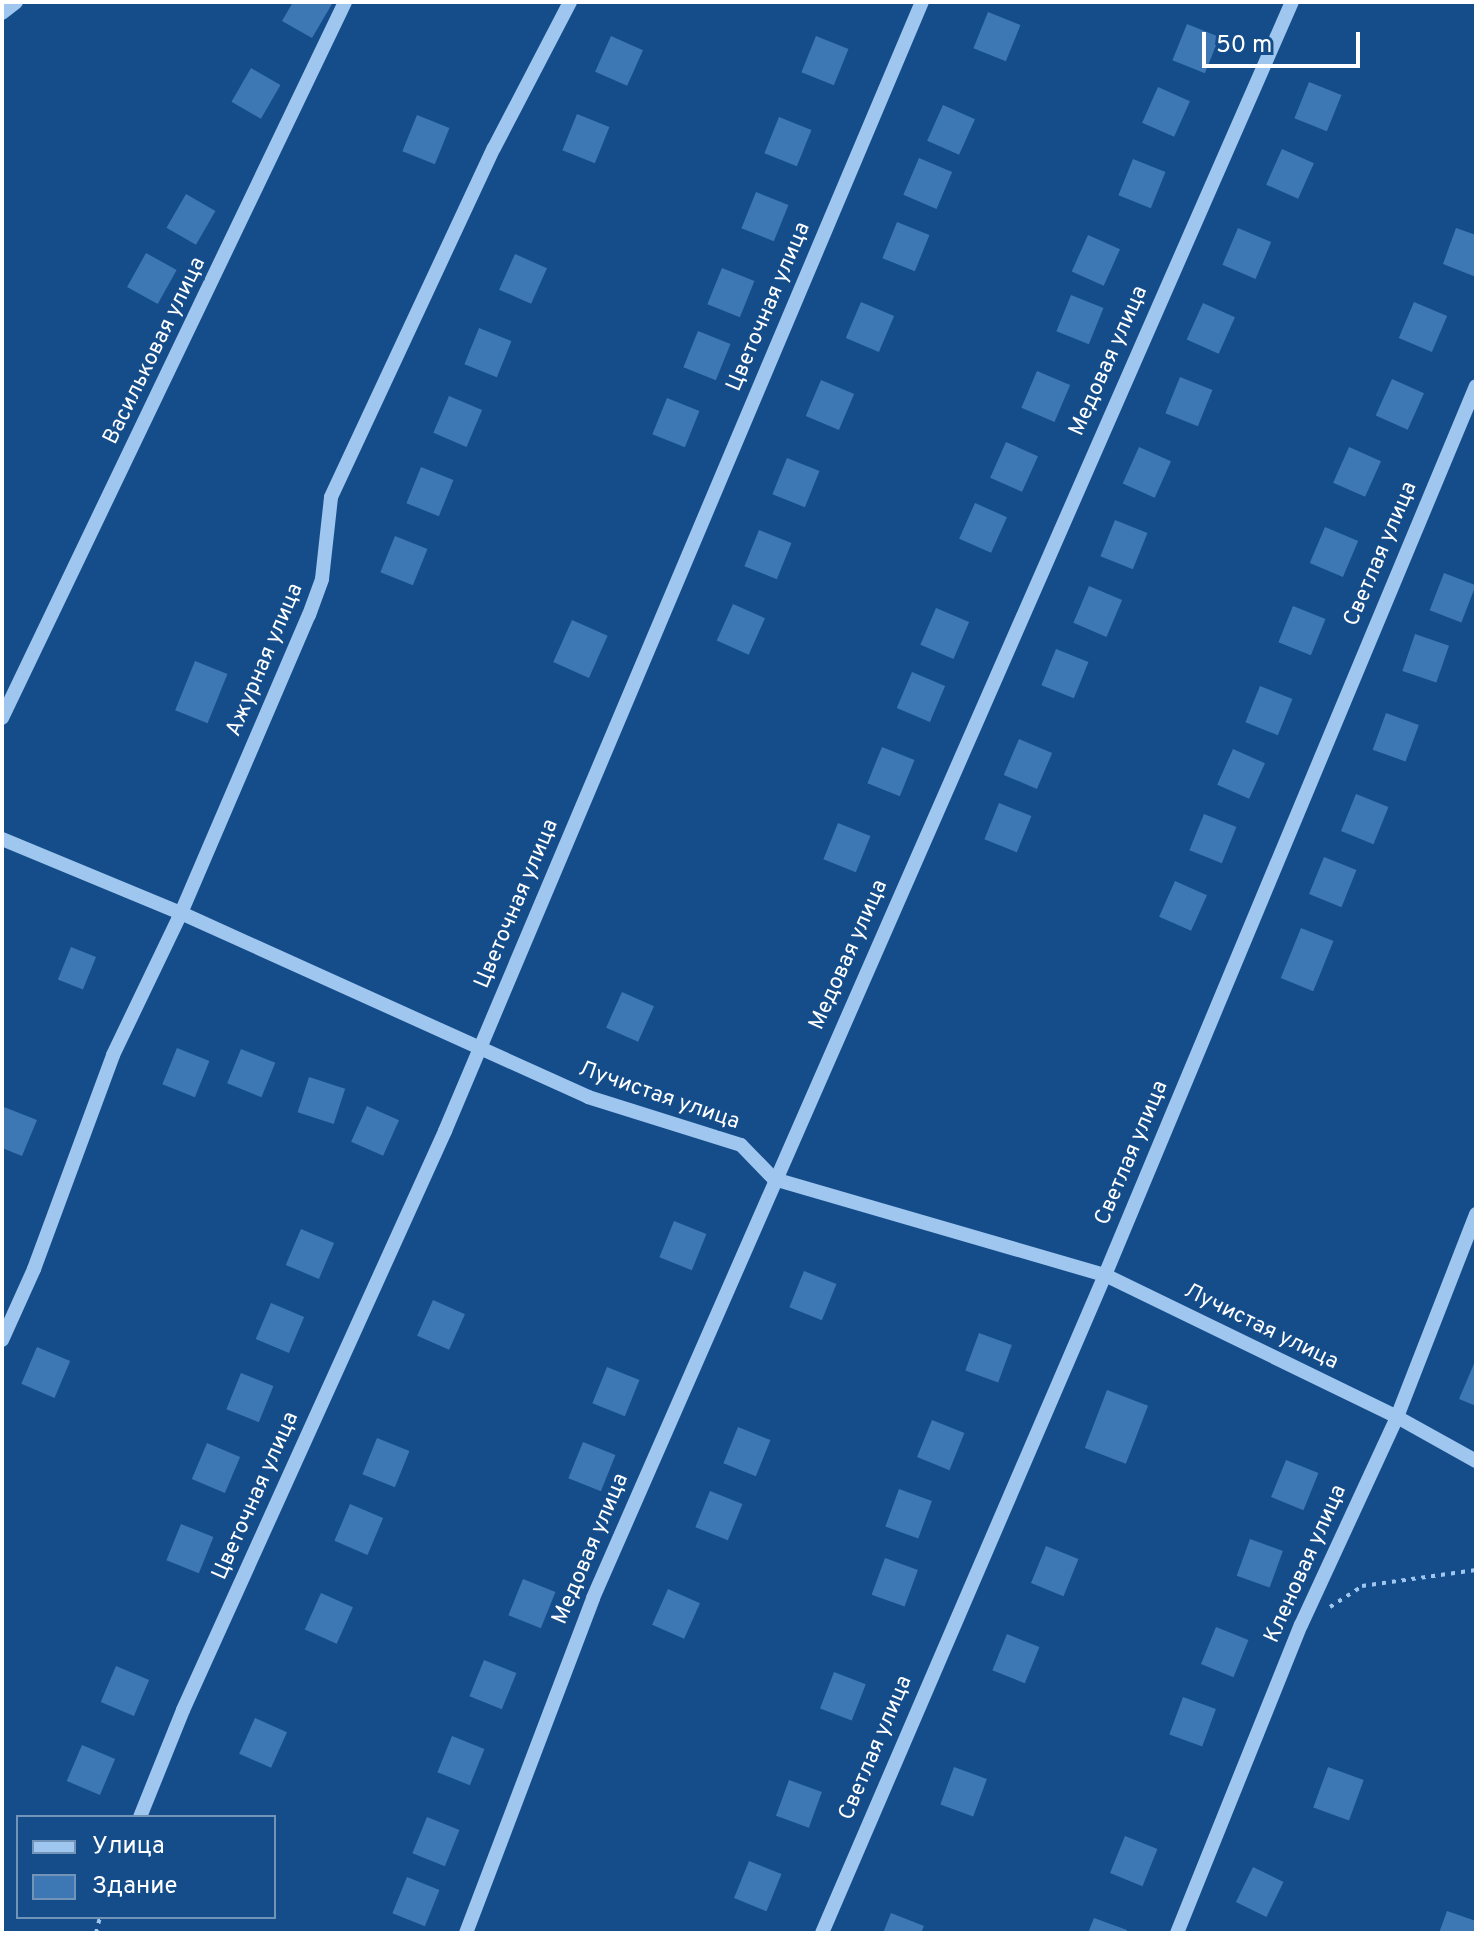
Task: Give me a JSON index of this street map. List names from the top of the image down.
{
  "streets": {
    "street": [
      "Цветочная улица",
      "Васильковая улица",
      "Медовая улица",
      "Светлая улица",
      "Ажурная улица",
      "Лучистая улица",
      "Кленовая улица"
    ]
  },
  "crossings": [
    ["Цветочная улица", "Лучистая улица"],
    ["Медовая улица", "Лучистая улица"],
    ["Светлая улица", "Лучистая улица"],
    ["Ажурная улица", "Лучистая улица"],
    ["Лучистая улица", "Кленовая улица"]
  ],
  "legend": ["Улица", "Здание"],
  "scale_bar": "50 m"
}
